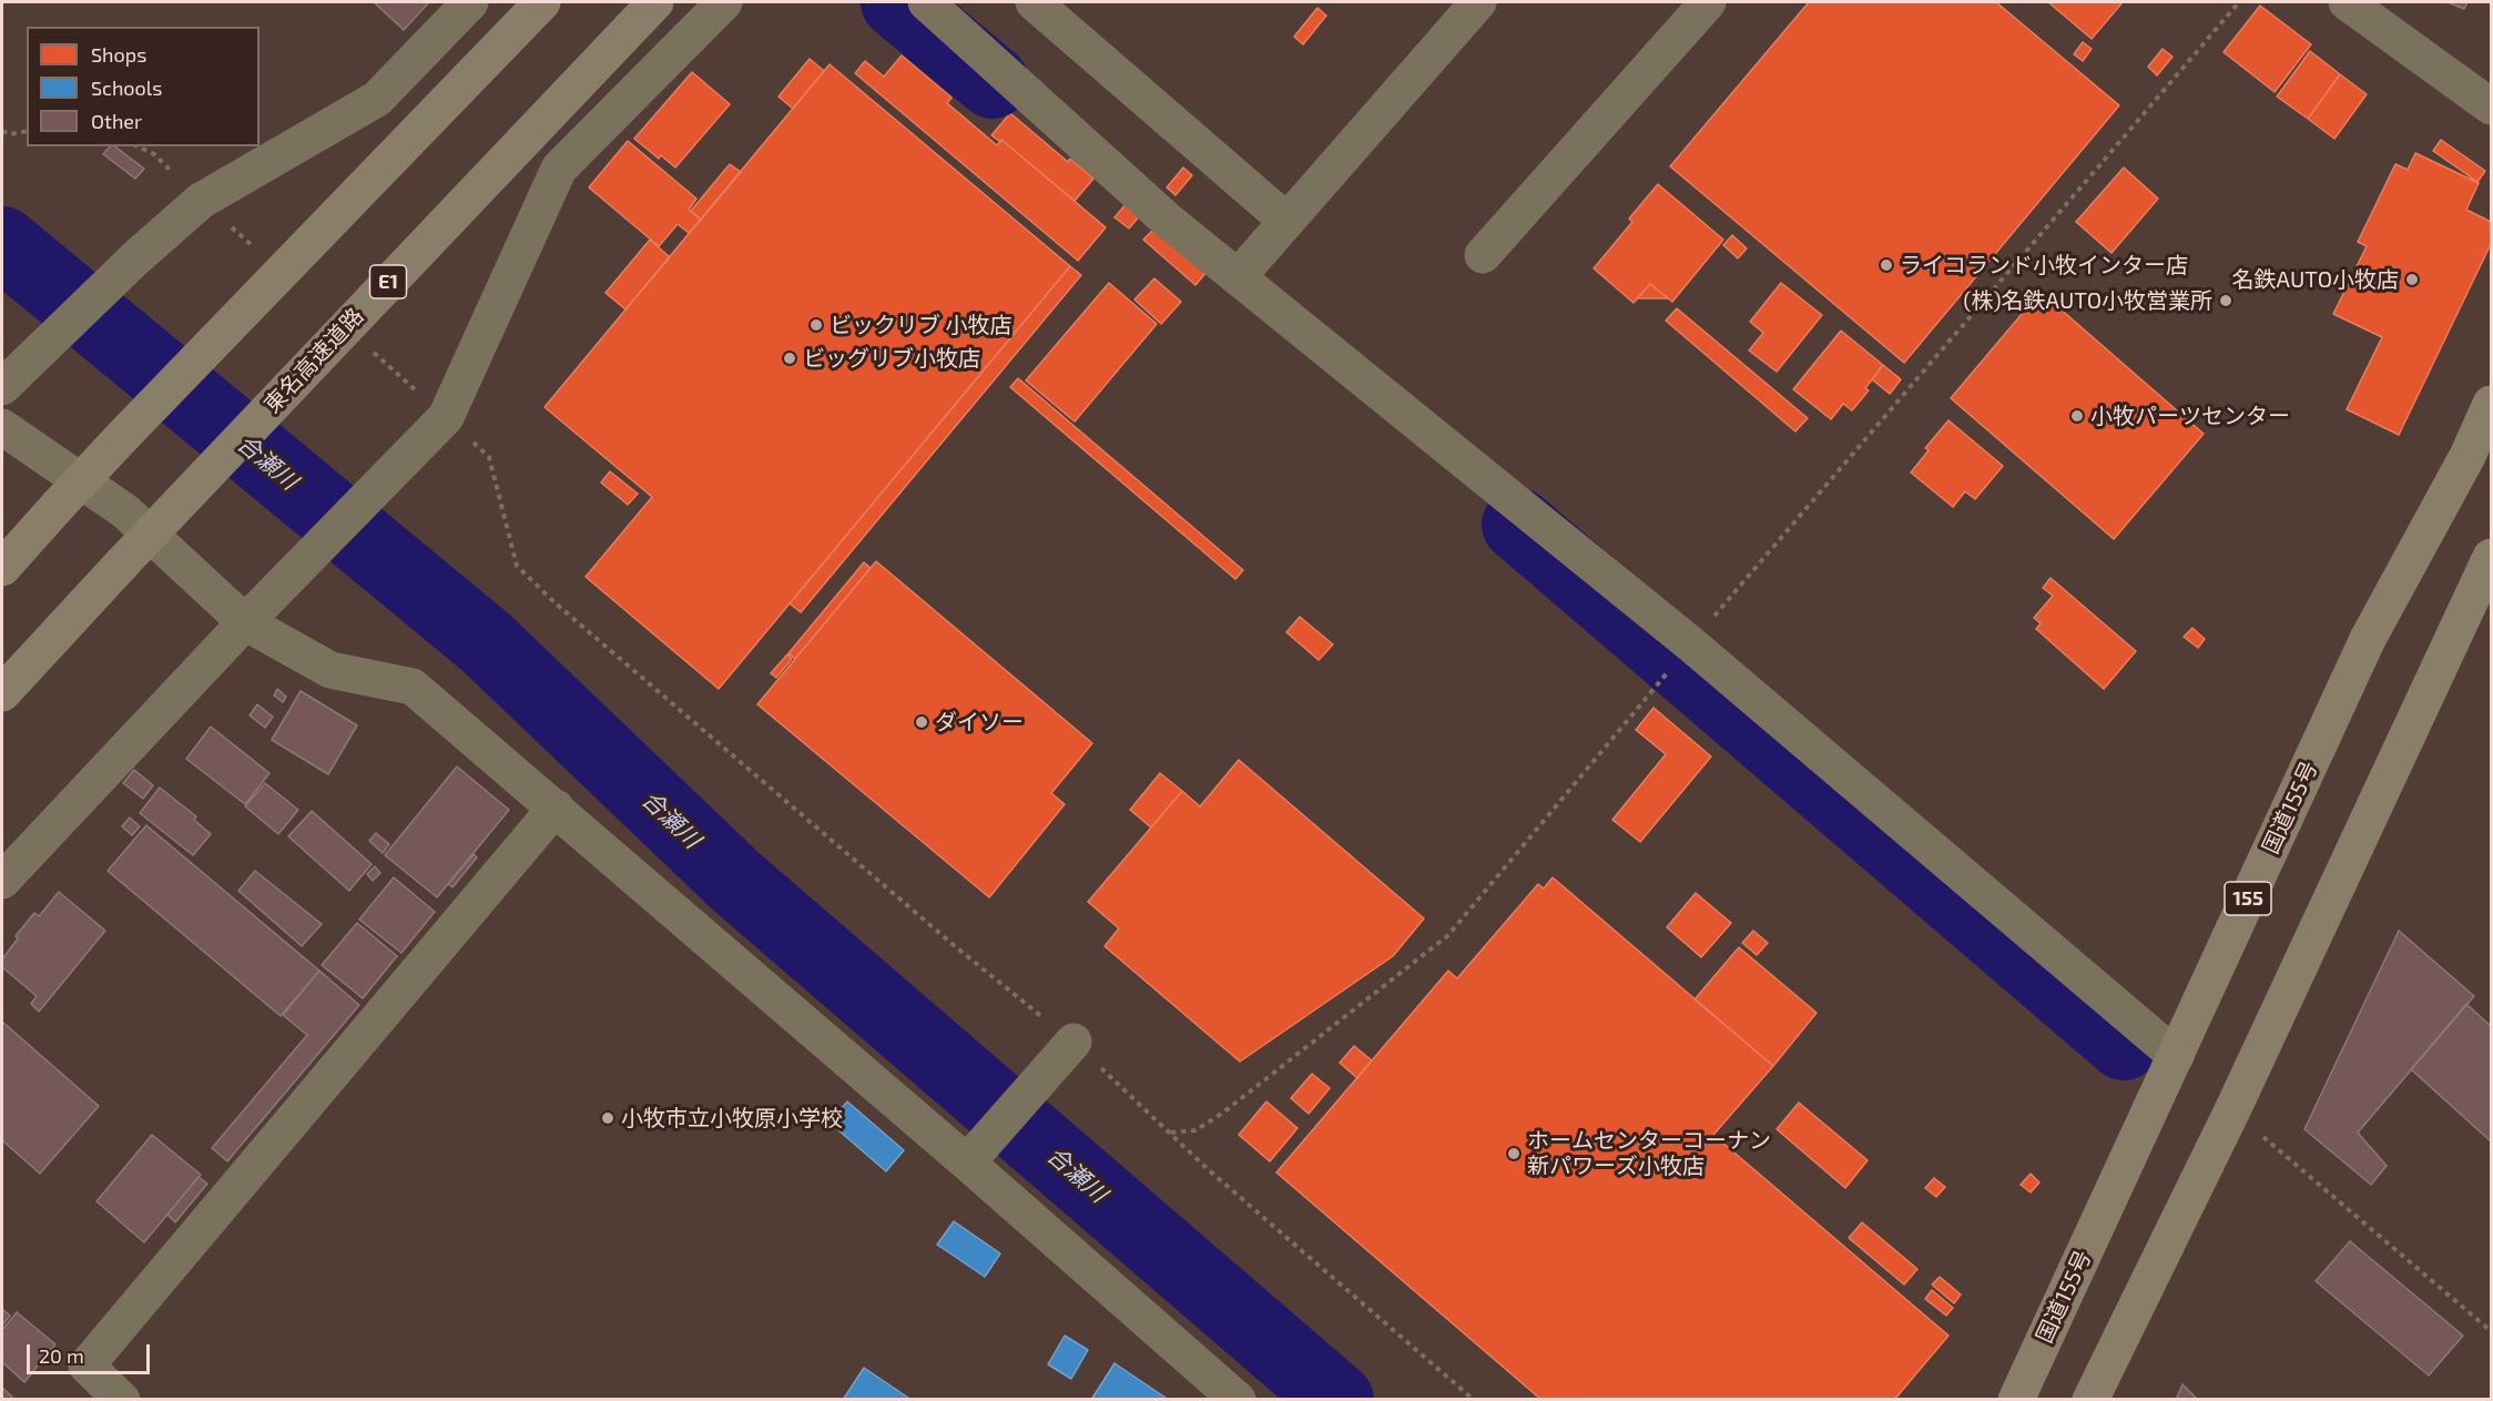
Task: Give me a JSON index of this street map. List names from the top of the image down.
{
  "streets": {
    "highway": [
      "E1",
      "東名高速道路",
      "国道155号",
      "155"
    ]
  },
  "water": ["合瀬川"],
  "places": [
    "ライコランド小牧インター店",
    "名鉄AUTO小牧店",
    "(株)名鉄AUTO小牧営業所",
    "ビックリブ 小牧店",
    "ビッグリブ小牧店",
    "小牧パーツセンター",
    "ダイソー",
    "小牧市立小牧原小学校",
    "ホームセンターコーナン 新パワーズ小牧店"
  ],
  "legend": ["Shops", "Schools", "Other"],
  "scale_bar": "20 m"
}
